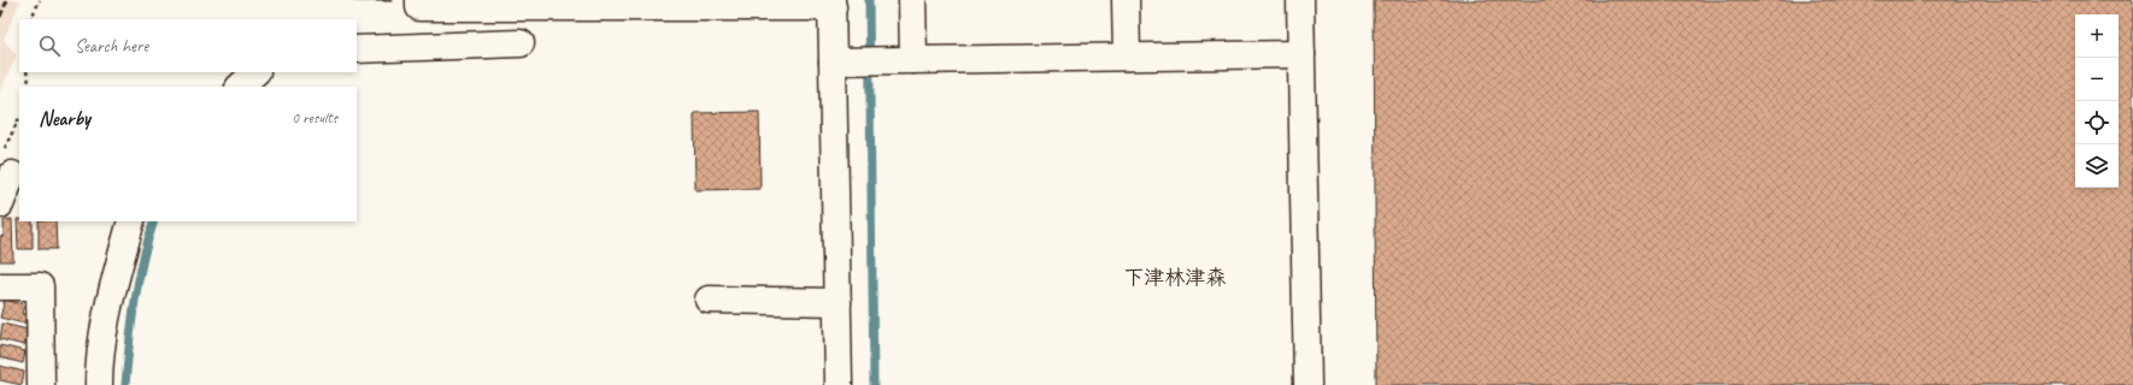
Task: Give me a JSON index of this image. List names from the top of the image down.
{
  "districts": ["下津林津森"],
  "page": {
    "map_buttons": ["+", "−"],
    "search": "Search here",
    "heading": ["Nearby", "0 results"]
  }
}
